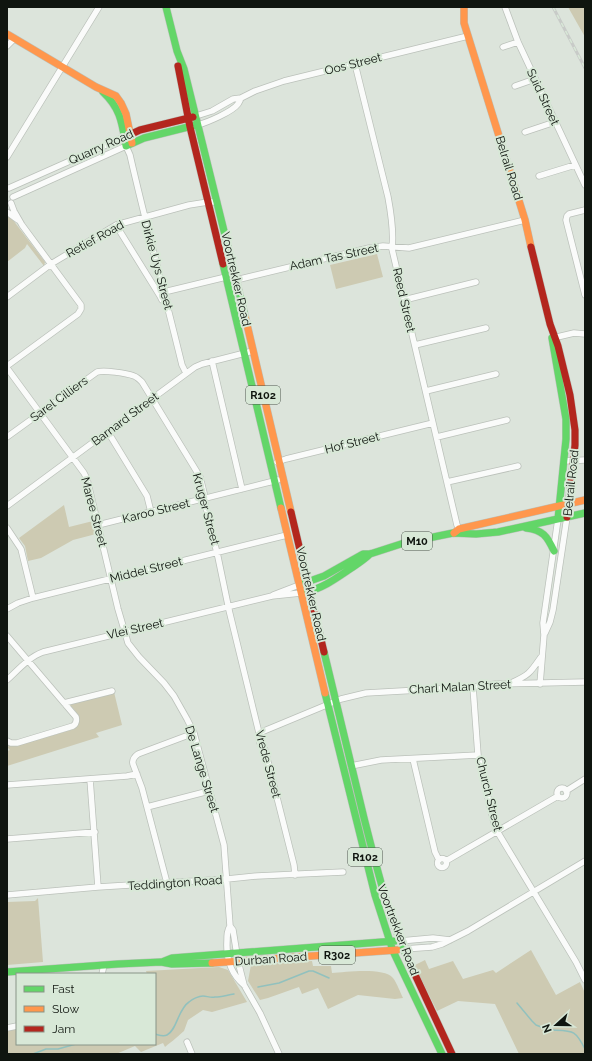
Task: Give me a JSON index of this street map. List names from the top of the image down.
{
  "streets": {
    "main road": [
      "Quarry Road",
      "Belrail Road",
      "Voortrekker Road",
      "R102",
      "M10",
      "R302",
      "Durban Road"
    ],
    "street": [
      "Oos Street",
      "Suid Street",
      "Retief Road",
      "Adam Tas Street",
      "Dirkie Uys Street",
      "Reed Street",
      "Sarel Cilliers",
      "Barnard Street",
      "Hof Street",
      "Kruger Street",
      "Karoo Street",
      "Maree Street",
      "Middel Street",
      "Vlei Street",
      "Charl Malan Street",
      "Vrede Street",
      "De Lange Street",
      "Church Street",
      "Teddington Road"
    ]
  },
  "crossings": [
    ["Oos Street", "Quarry Road"],
    ["Oos Street", "Belrail Road"],
    ["Oos Street", "Voortrekker Road"],
    ["Oos Street", "Reed Street"],
    ["Oos Street", "R102"],
    ["Quarry Road", "Dirkie Uys Street"],
    ["Quarry Road", "Voortrekker Road"],
    ["Quarry Road", "R102"],
    ["Belrail Road", "Adam Tas Street"],
    ["Belrail Road", "M10"],
    ["Belrail Road", "Charl Malan Street"],
    ["Retief Road", "Dirkie Uys Street"],
    ["Retief Road", "Voortrekker Road"],
    ["Adam Tas Street", "Voortrekker Road"],
    ["Adam Tas Street", "Reed Street"],
    ["Dirkie Uys Street", "Barnard Street"],
    ["Voortrekker Road", "R102"],
    ["Voortrekker Road", "Barnard Street"],
    ["Voortrekker Road", "Hof Street"],
    ["Voortrekker Road", "Karoo Street"],
    ["Voortrekker Road", "M10"],
    ["Voortrekker Road", "Middel Street"],
    ["Voortrekker Road", "Vlei Street"],
    ["Voortrekker Road", "Charl Malan Street"],
    ["Voortrekker Road", "Durban Road"],
    ["Reed Street", "Hof Street"],
    ["Reed Street", "M10"],
    ["Sarel Cilliers", "Barnard Street"],
    ["Sarel Cilliers", "Kruger Street"],
    ["Sarel Cilliers", "Maree Street"],
    ["Barnard Street", "Kruger Street"],
    ["Barnard Street", "Maree Street"],
    ["Kruger Street", "Karoo Street"],
    ["Kruger Street", "Middel Street"],
    ["Kruger Street", "Vlei Street"],
    ["Kruger Street", "Vrede Street"],
    ["Karoo Street", "Maree Street"],
    ["Maree Street", "Middel Street"],
    ["Maree Street", "Vlei Street"],
    ["Maree Street", "De Lange Street"],
    ["M10", "Vlei Street"],
    ["Vlei Street", "Vrede Street"],
    ["Vlei Street", "De Lange Street"],
    ["Charl Malan Street", "Vrede Street"],
    ["Charl Malan Street", "Church Street"],
    ["Vrede Street", "Teddington Road"],
    ["De Lange Street", "Teddington Road"],
    ["De Lange Street", "Durban Road"],
    ["Church Street", "Durban Road"]
  ],
  "legend": ["Fast", "Slow", "Jam"],
  "north": "left"
}
